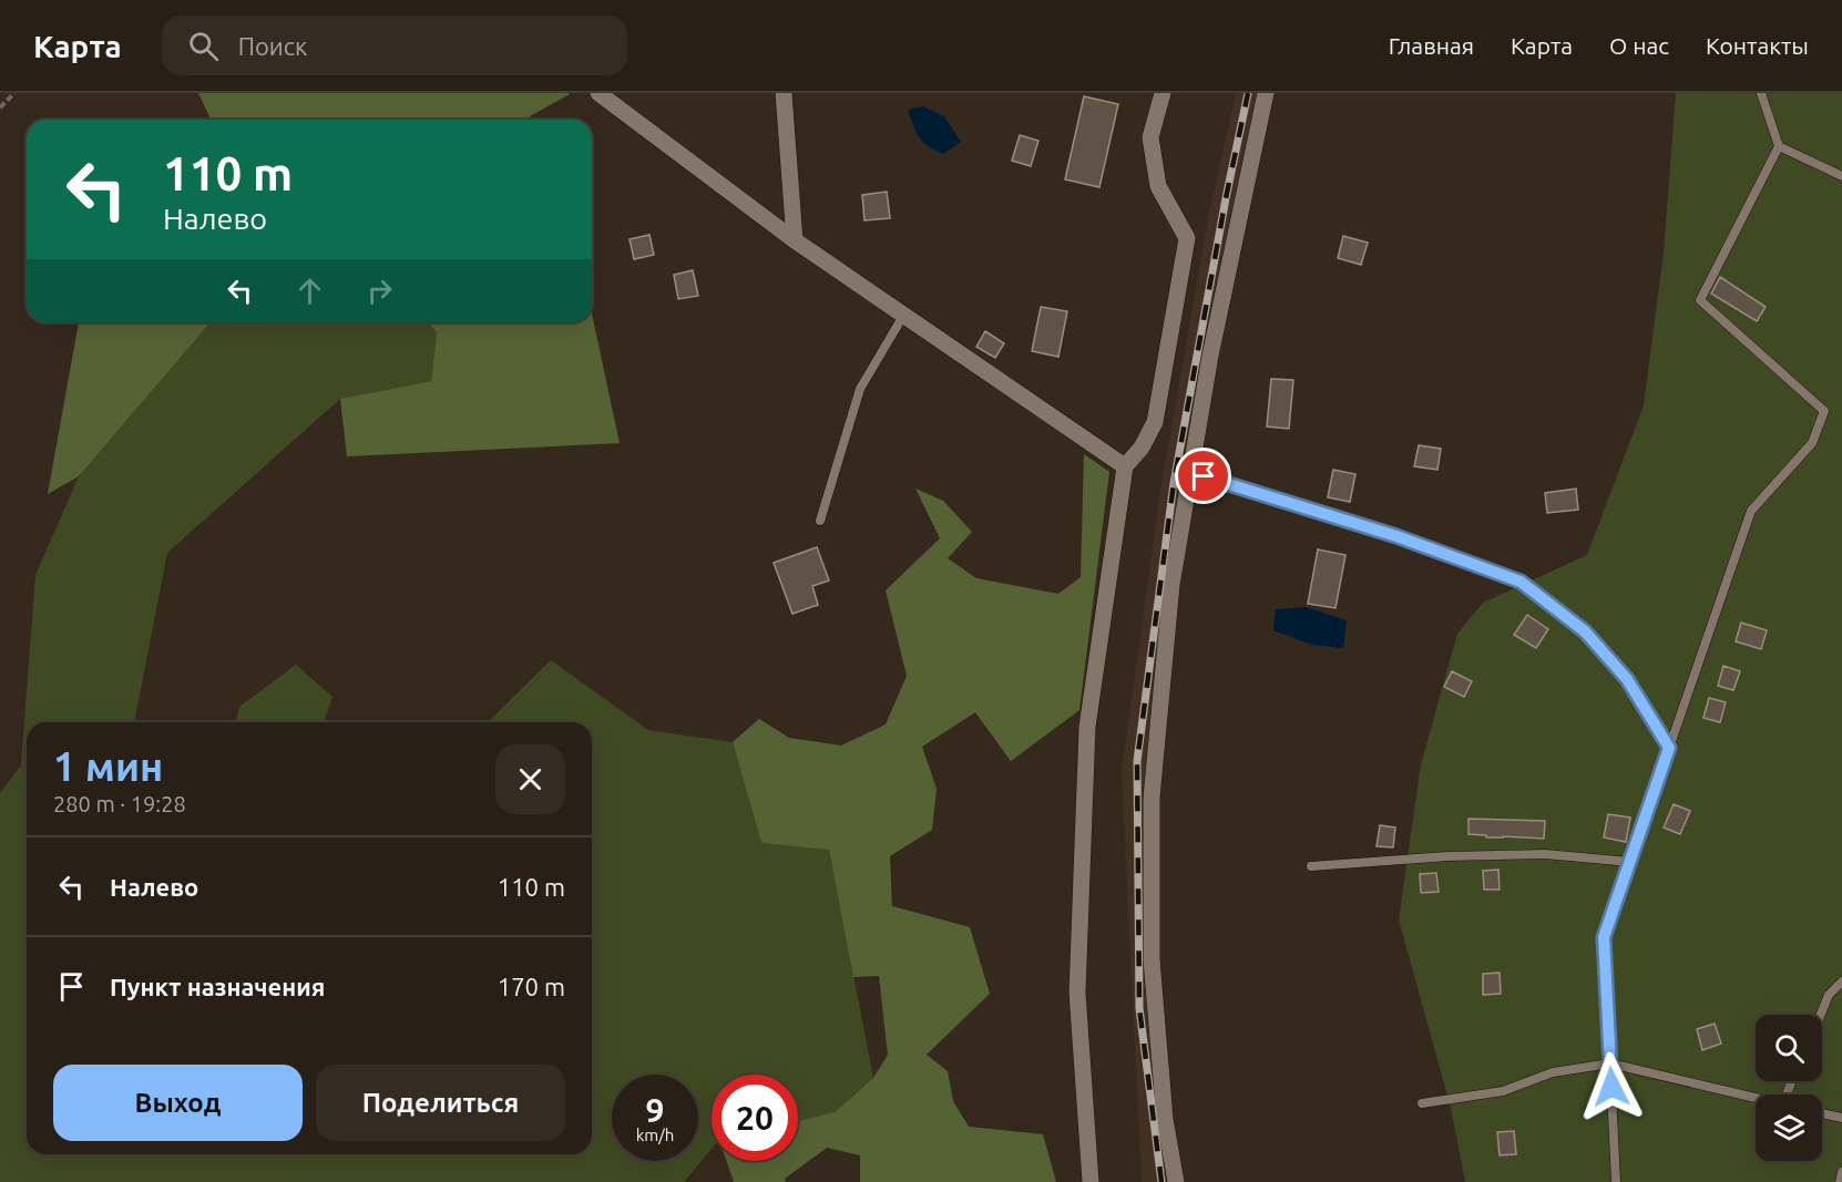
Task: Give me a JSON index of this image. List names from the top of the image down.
{
  "page": {
    "header": "Карта",
    "search": "Поиск",
    "nav": [
      "Главная",
      "Карта",
      "О нас",
      "Контакты"
    ],
    "turn": ["110 m", "Налево"],
    "heading": ["1 мин", "280 m · 19:28"],
    "list": [
      {
        "name": "Налево",
        "value": "110 m"
      },
      {
        "name": "Пункт назначения",
        "value": "170 m"
      }
    ],
    "buttons": ["Выход", "Поделиться"],
    "speed": "9 km/h",
    "limit": "20"
  }
}
